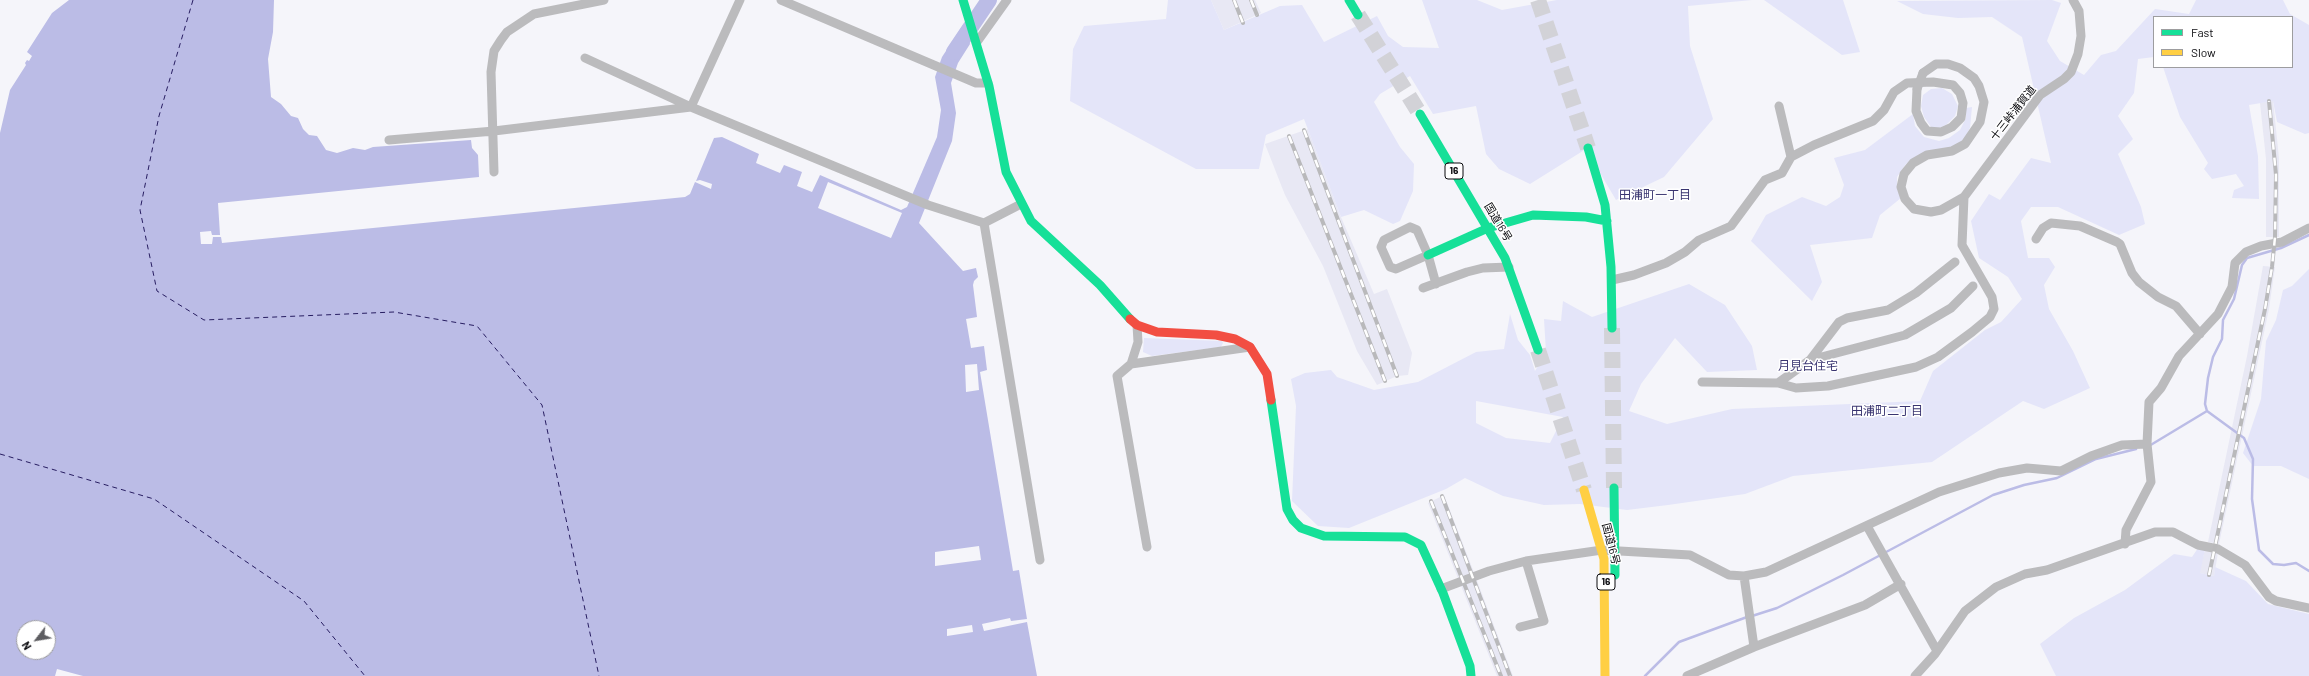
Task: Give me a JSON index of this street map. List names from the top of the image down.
{
  "streets": {
    "main road": ["16", "国道16号"],
    "street": ["十三峠浦賀道"]
  },
  "districts": ["田浦町一丁目", "月見台住宅", "田浦町二丁目"],
  "legend": ["Fast", "Slow"],
  "north": "bottom left"
}
